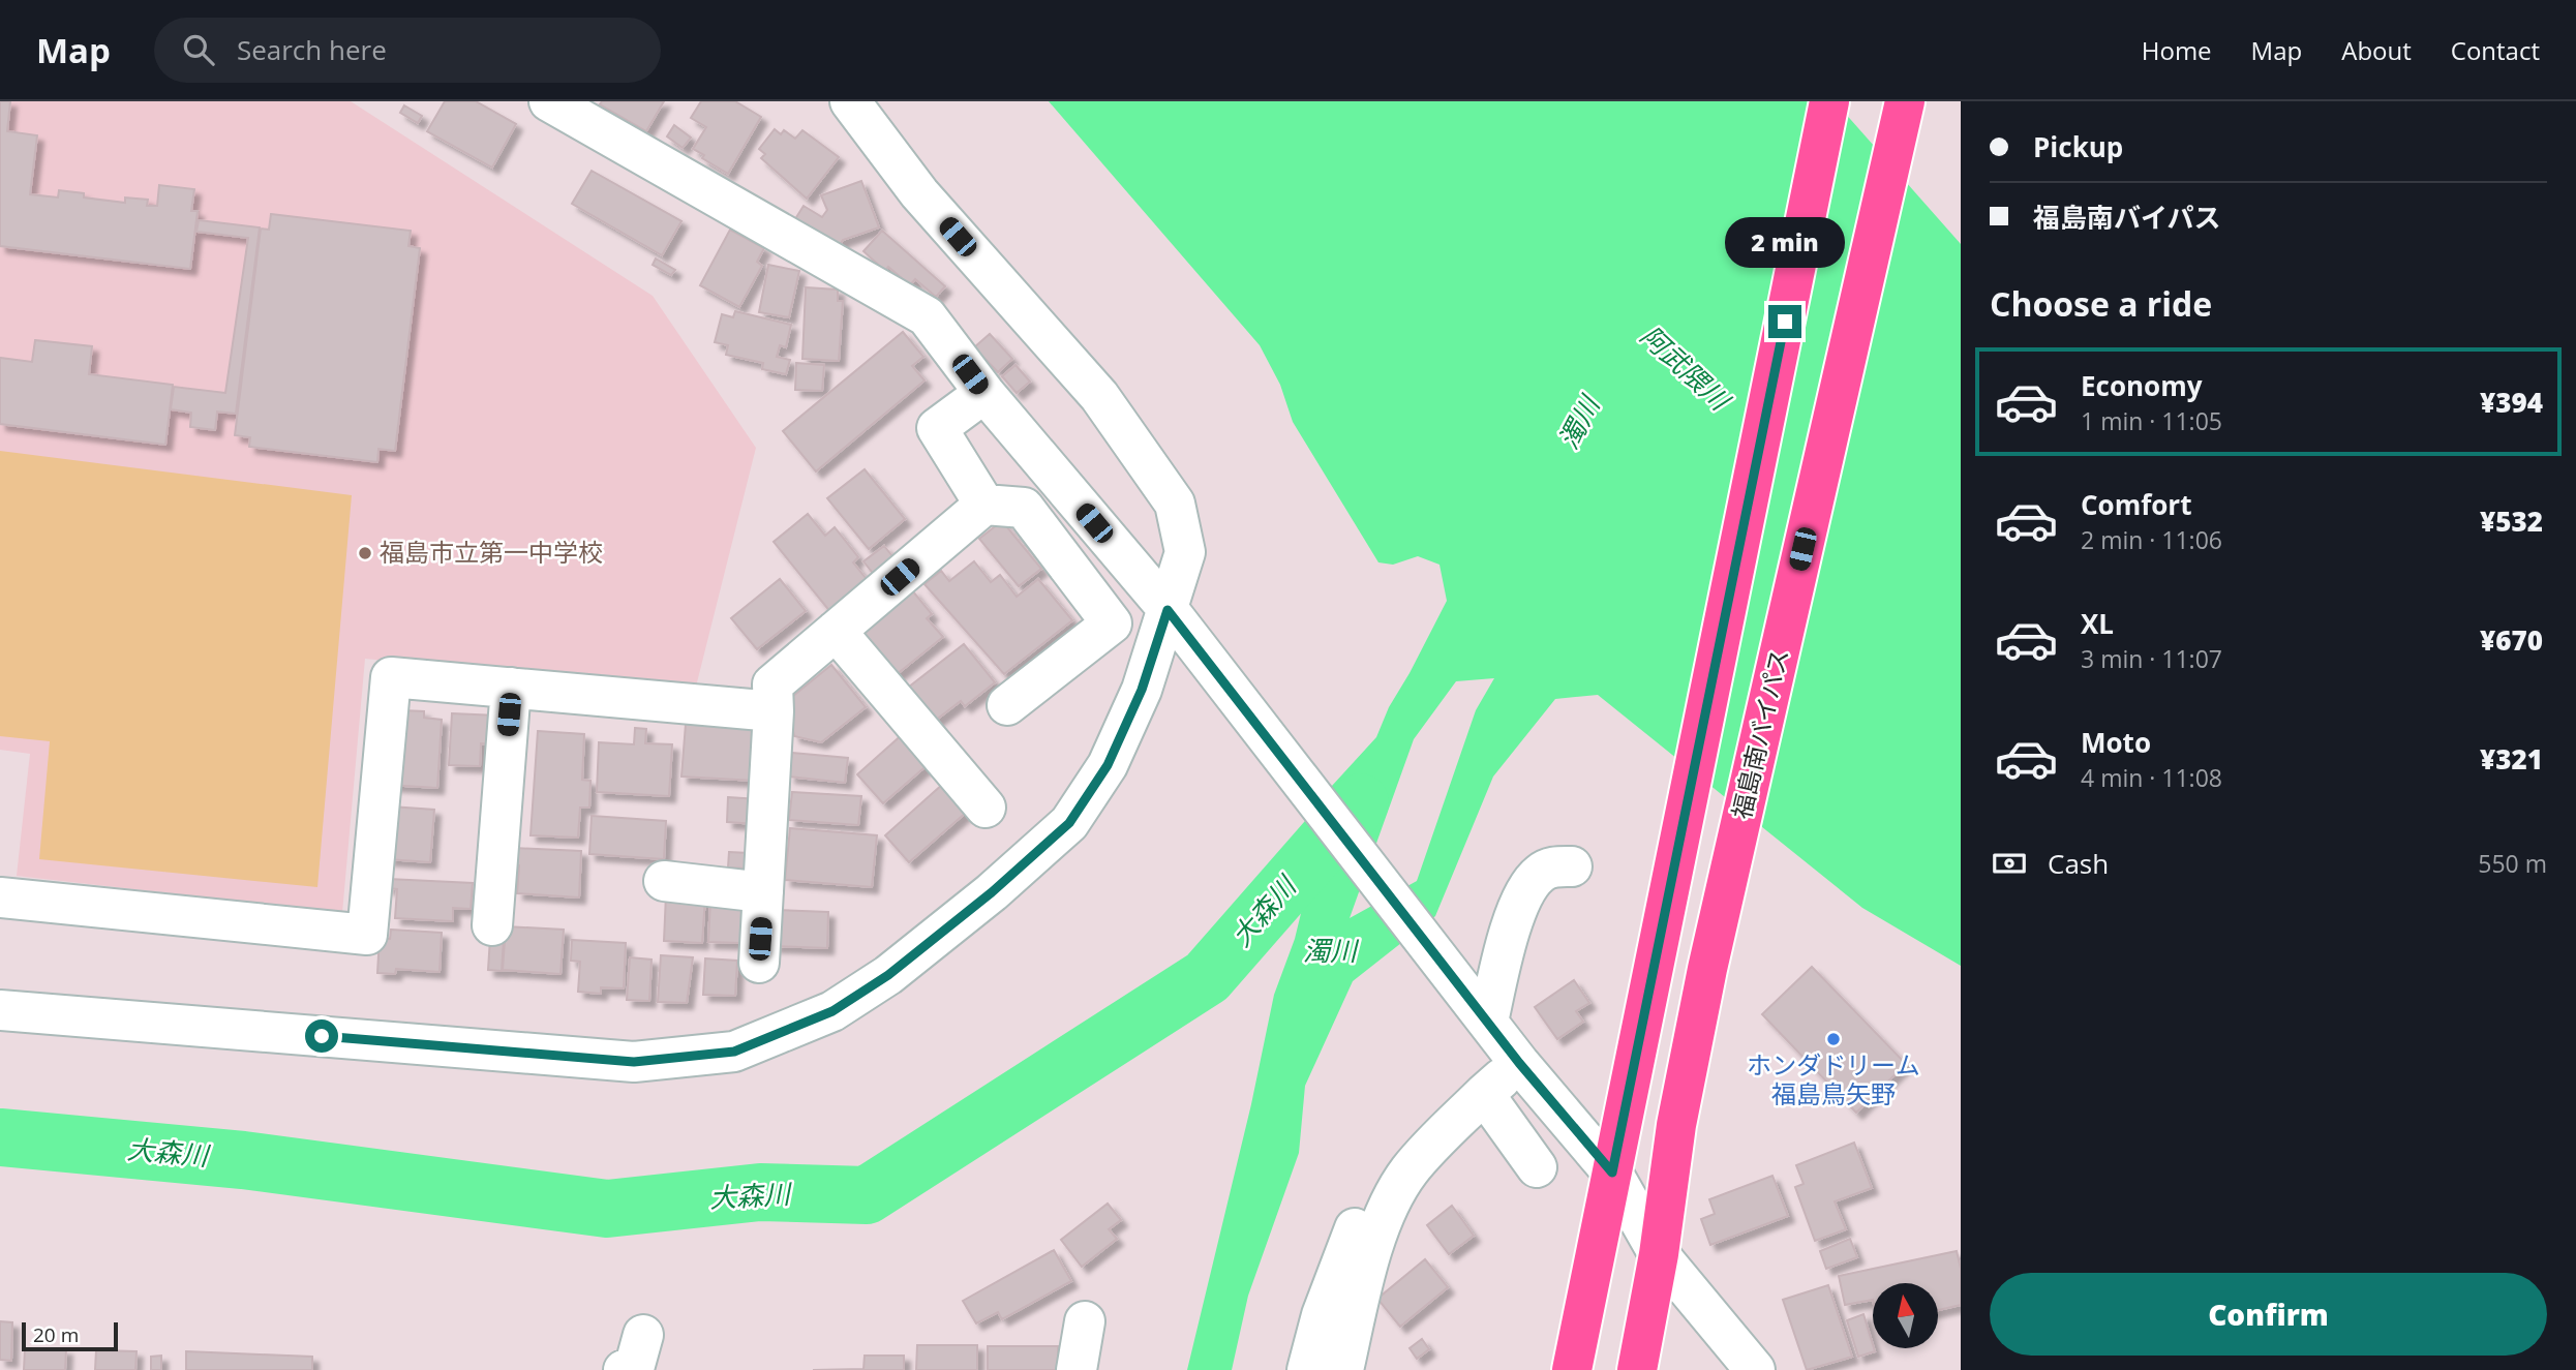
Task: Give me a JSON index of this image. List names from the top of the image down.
{
  "streets": {
    "highway": ["福島南バイパス"]
  },
  "water": ["阿武隈川", "濁川", "大森川"],
  "places": ["福島市立第一中学校", "ホンダドリーム 福島鳥矢野"],
  "scale_bar": "20 m",
  "north": "top",
  "page": {
    "header": "Map",
    "search": "Search here",
    "nav": [
      "Home",
      "Map",
      "About",
      "Contact"
    ],
    "banner": ["Pickup", "福島南バイパス"],
    "bubble": "2 min",
    "heading": "Choose a ride",
    "list": [
      {
        "name": "Economy",
        "note": "1 min · 11:05",
        "value": "¥394"
      },
      {
        "name": "Comfort",
        "note": "2 min · 11:06",
        "value": "¥532"
      },
      {
        "name": "XL",
        "note": "3 min · 11:07",
        "value": "¥670"
      },
      {
        "name": "Moto",
        "note": "4 min · 11:08",
        "value": "¥321"
      }
    ],
    "pay": ["Cash", "550 m"],
    "buttons": "Confirm",
    "scale": "20 m"
  }
}
